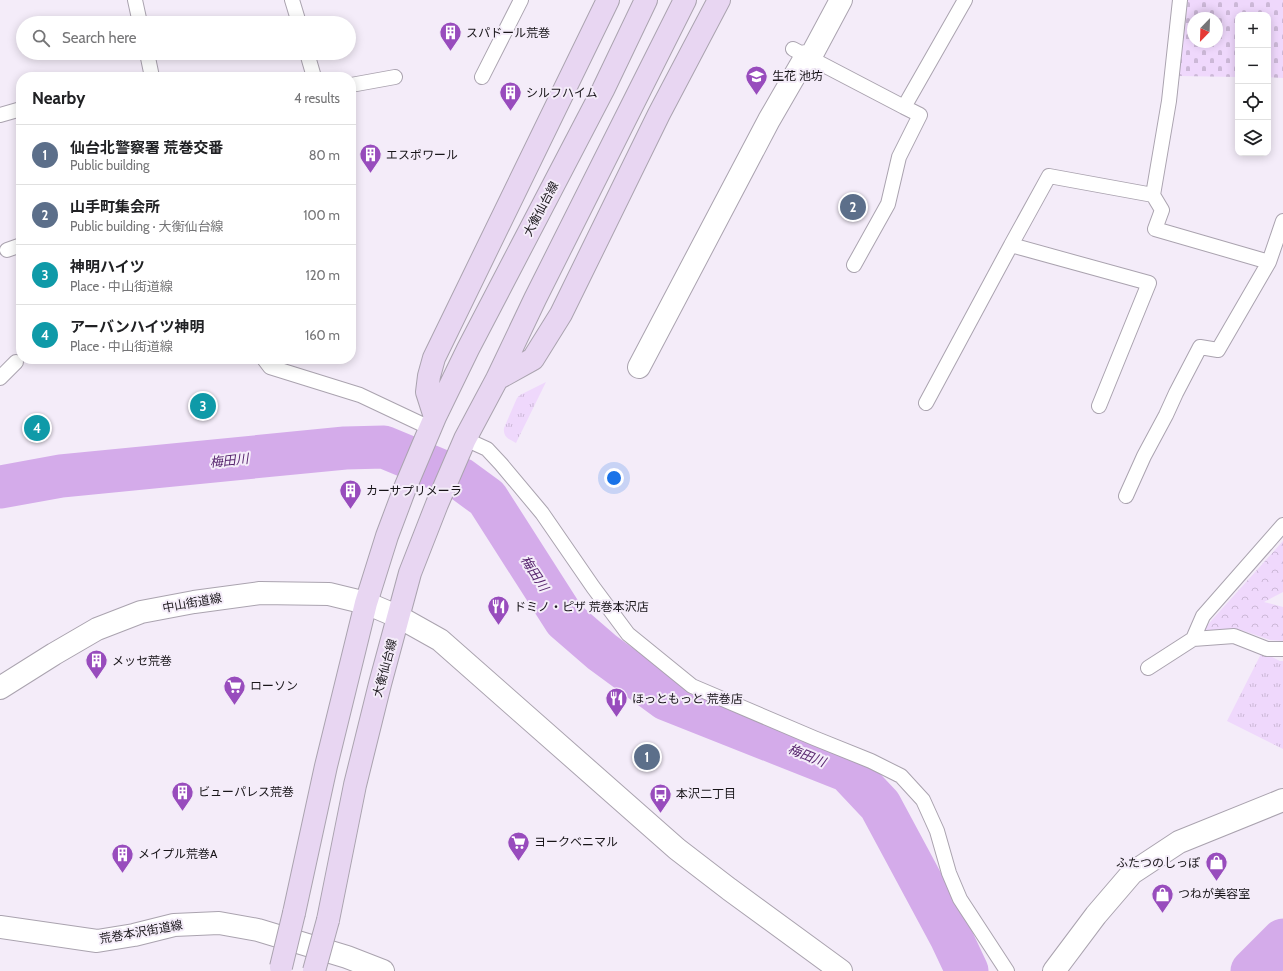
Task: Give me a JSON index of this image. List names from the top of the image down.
{
  "streets": {
    "main road": ["大衡仙台線"],
    "street": ["中山街道線", "荒巻本沢街道線"]
  },
  "crossings": [
    ["大衡仙台線", "中山街道線"]
  ],
  "water": ["梅田川"],
  "places": {
    "building": [
      "スパドール荒巻",
      "シルフハイム",
      "エスポワール",
      "カーサプリメーラ",
      "メッセ荒巻",
      "ビューパレス荒巻",
      "メイプル荒巻A"
    ],
    "school or university": ["生花 池坊"],
    "restaurant": ["ドミノ・ピザ 荒巻本沢店", "ほっともっと 荒巻店"],
    "supermarket": ["ローソン", "ヨークベニマル"],
    "bus stop": ["本沢二丁目"],
    "shop": ["ふたつのしっぽ", "つねが美容室"]
  },
  "north": "bottom left",
  "page": {
    "map_buttons": ["+", "−"],
    "search": "Search here",
    "heading": ["Nearby", "4 results"],
    "list": [
      {
        "mark": "1",
        "name": "仙台北警察署 荒巻交番",
        "note": "Public building",
        "value": "80 m"
      },
      {
        "mark": "2",
        "name": "山手町集会所",
        "note": "Public building · 大衡仙台線",
        "value": "100 m"
      },
      {
        "mark": "3",
        "name": "神明ハイツ",
        "note": "Place · 中山街道線",
        "value": "120 m"
      },
      {
        "mark": "4",
        "name": "アーバンハイツ神明",
        "note": "Place · 中山街道線",
        "value": "160 m"
      }
    ],
    "pins": [
      "2",
      "3",
      "4",
      "1"
    ]
  }
}
